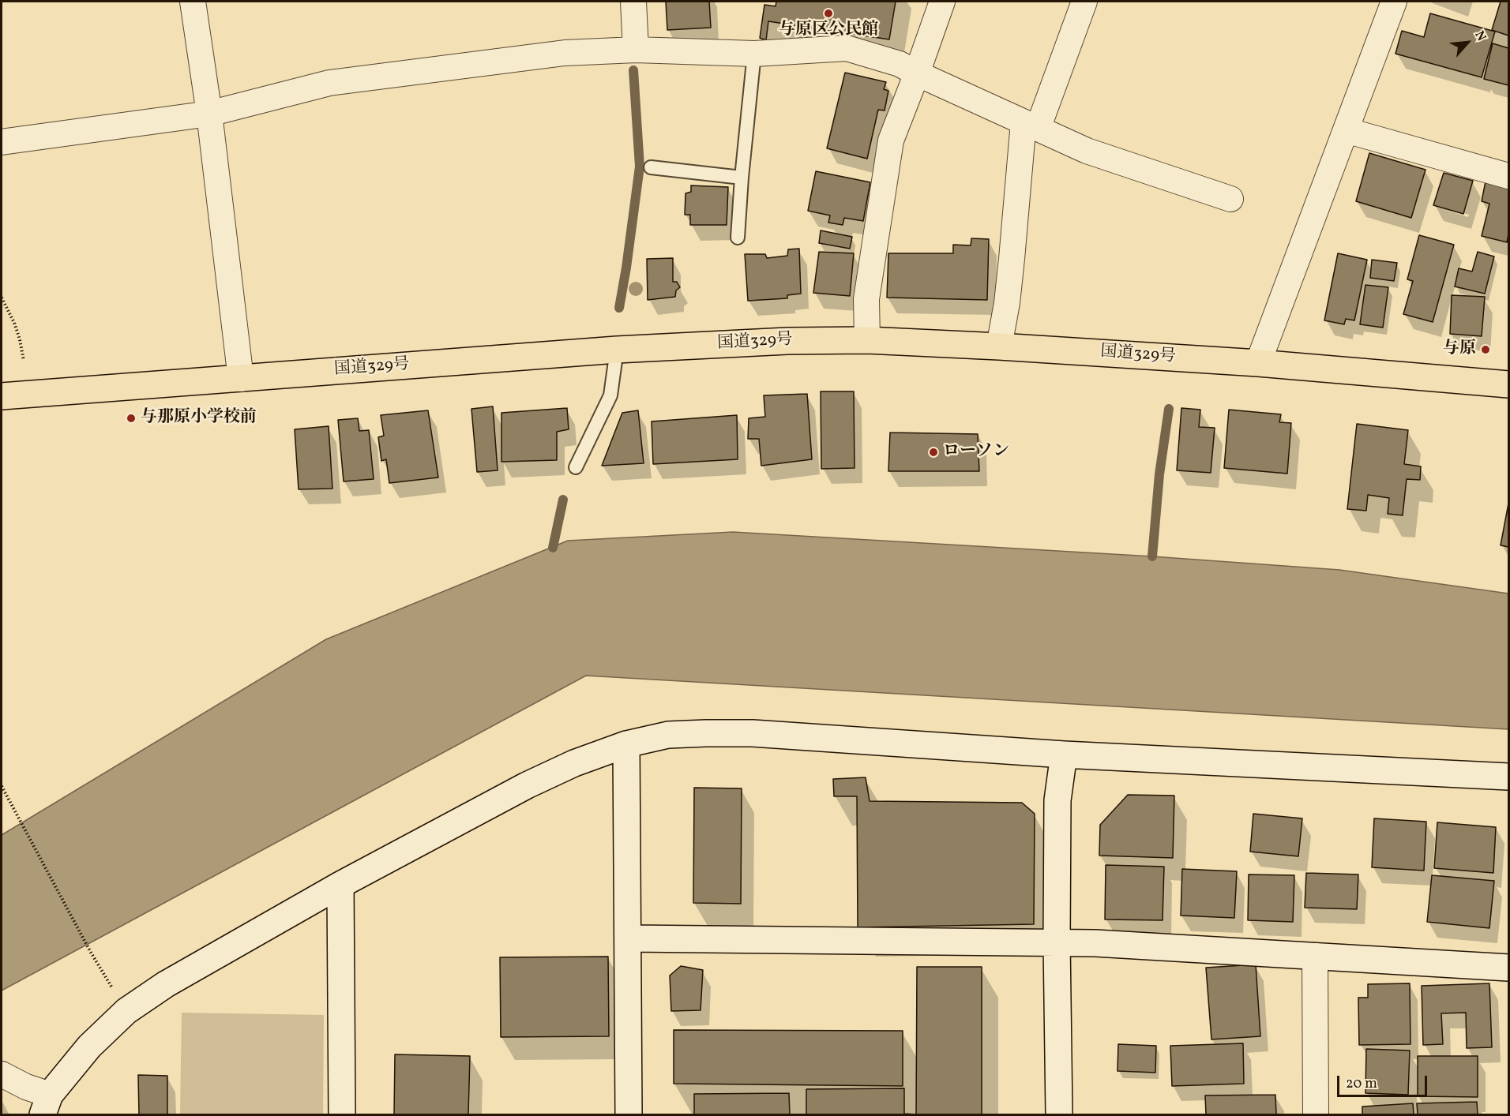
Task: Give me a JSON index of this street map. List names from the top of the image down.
{
  "streets": {
    "highway": ["国道329号"]
  },
  "places": [
    "与原区公民館",
    "与原",
    "与那原小学校前",
    "ローソン"
  ],
  "scale_bar": "20 m",
  "north": "top right"
}
